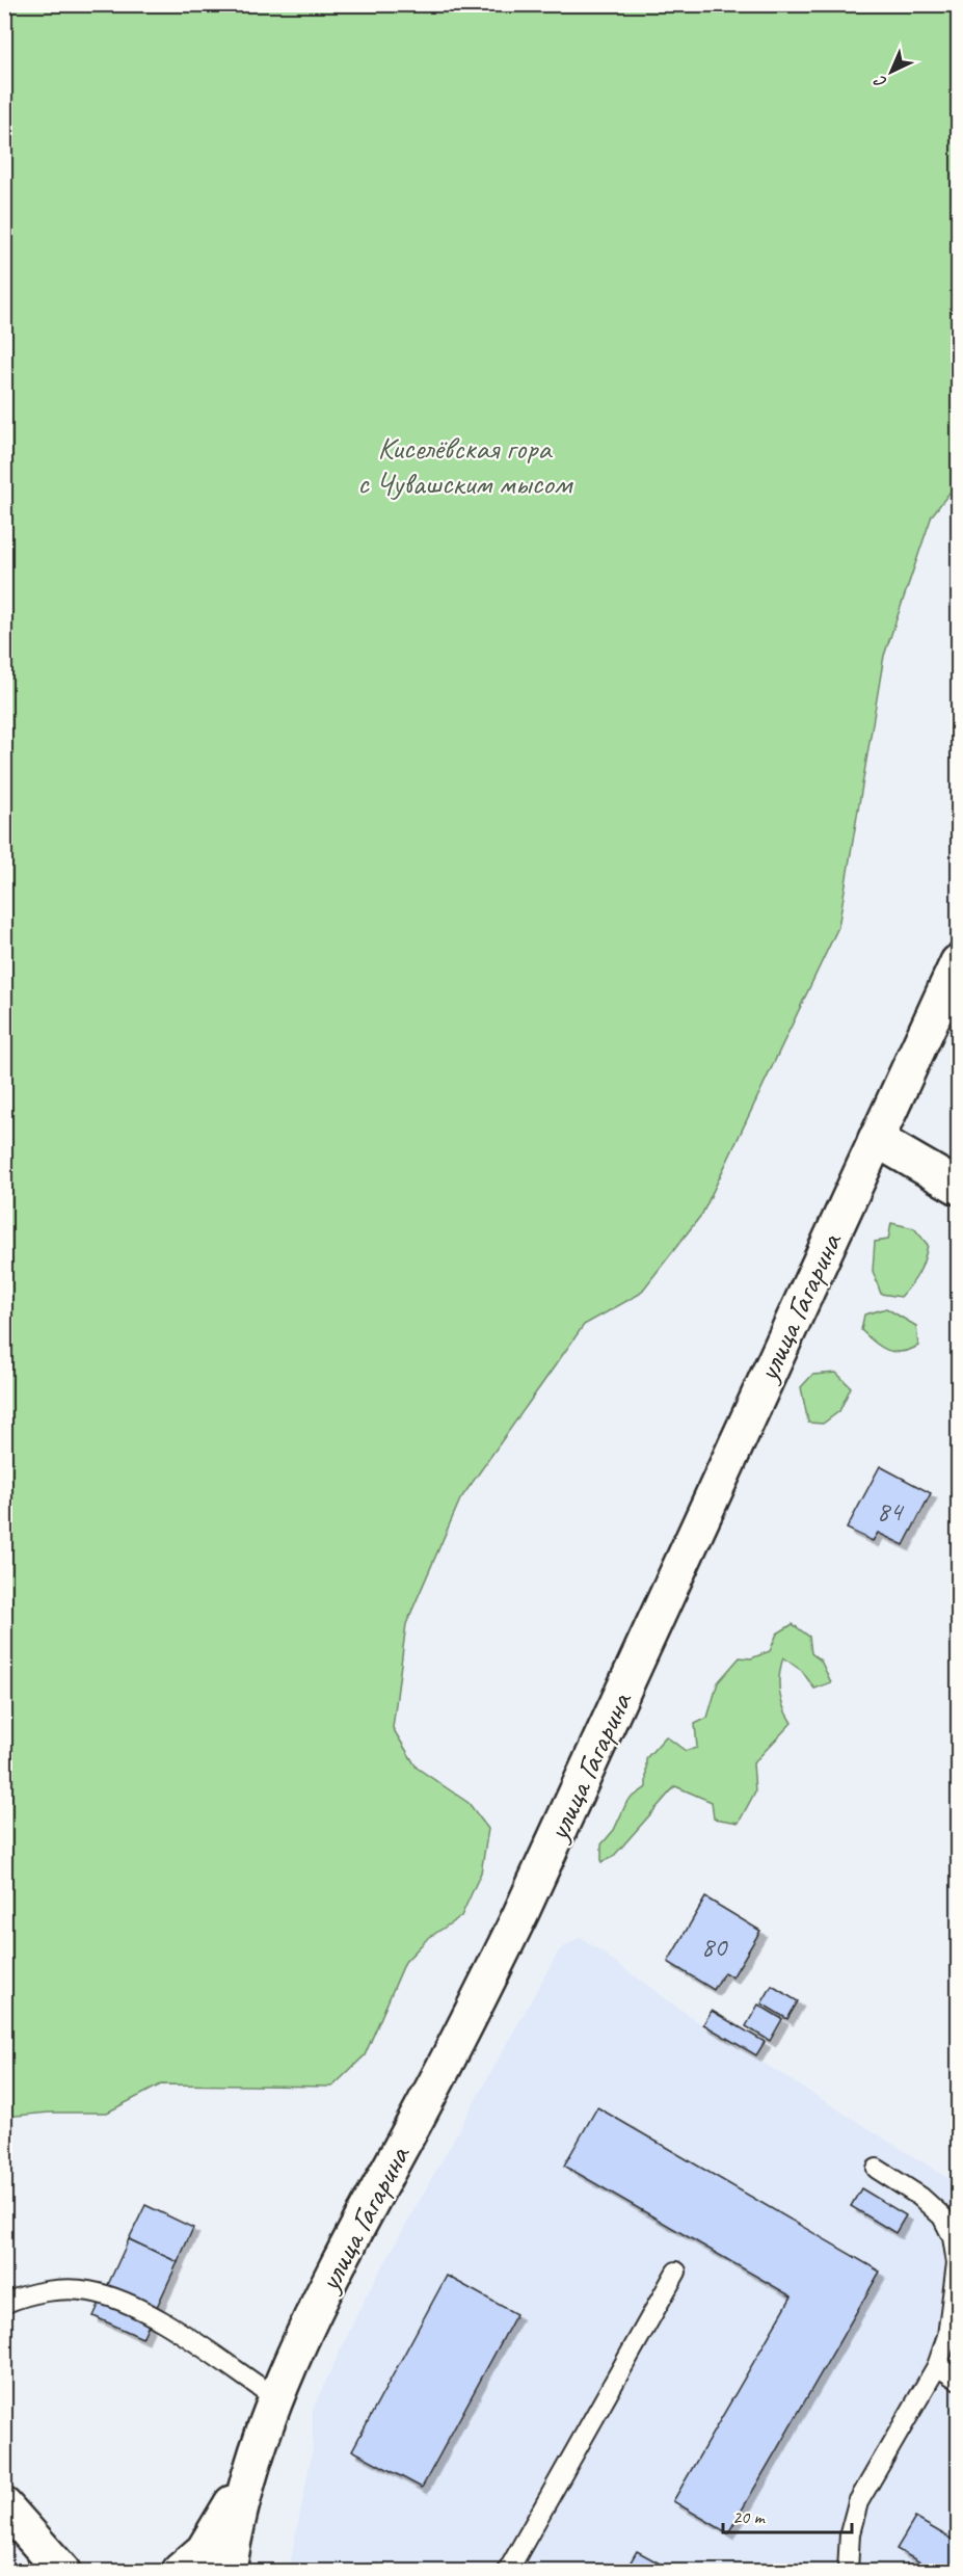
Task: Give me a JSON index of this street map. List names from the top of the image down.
{
  "streets": {
    "main road": ["улица Гагарина"]
  },
  "parks": ["Киселёвская гора с Чувашским мысом"],
  "house_numbers": ["84", "80"],
  "scale_bar": "20 m",
  "north": "bottom left"
}
